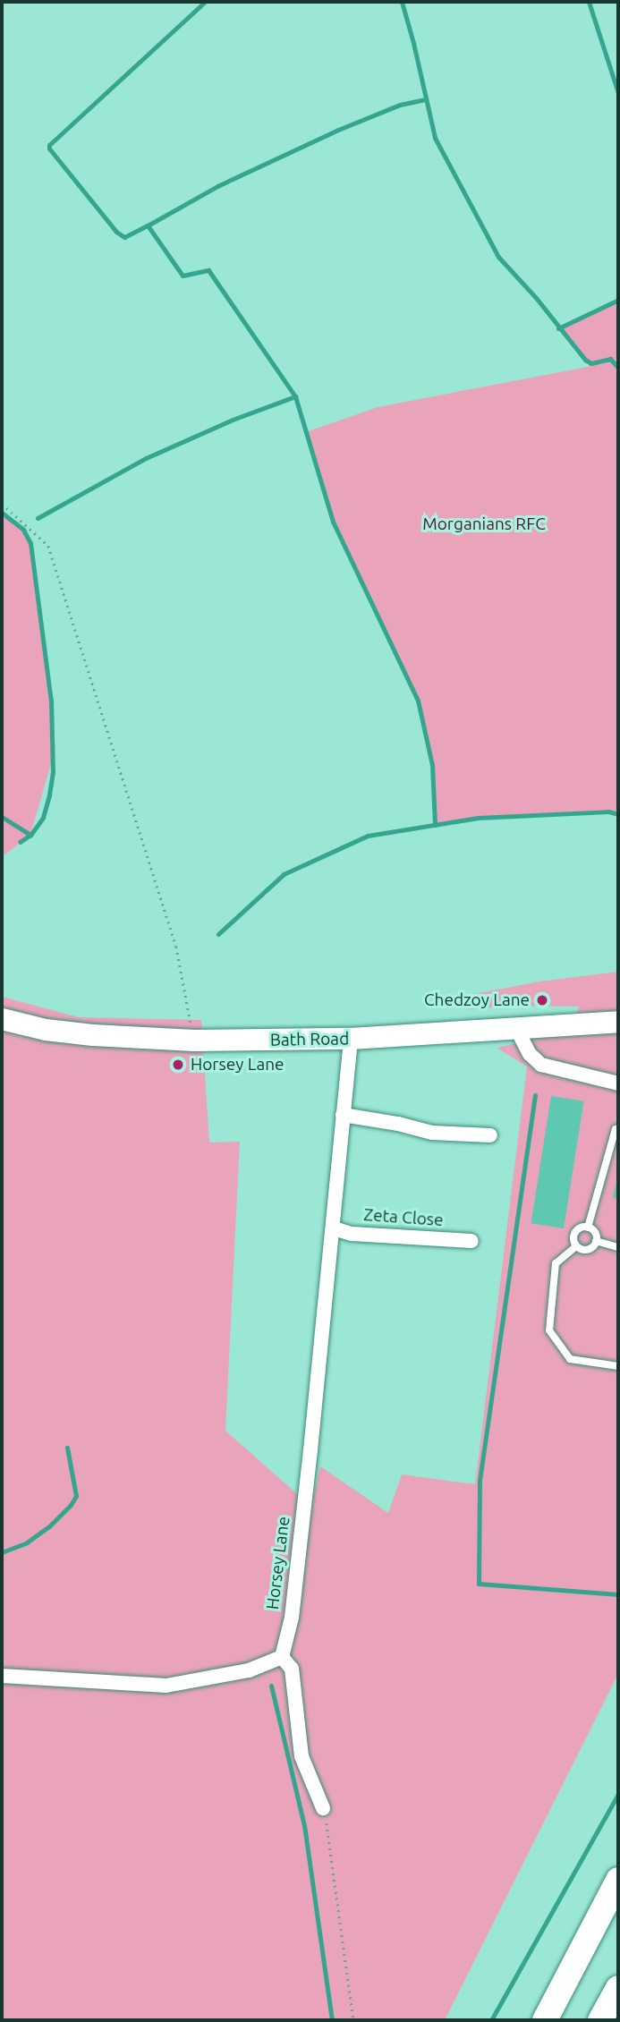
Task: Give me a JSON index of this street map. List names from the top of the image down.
{
  "streets": {
    "main road": ["Bath Road"],
    "street": ["Zeta Close", "Horsey Lane"]
  },
  "crossings": [
    ["Bath Road", "Horsey Lane"],
    ["Zeta Close", "Horsey Lane"]
  ],
  "parks": ["Morganians RFC"],
  "places": ["Chedzoy Lane", "Horsey Lane"]
}
